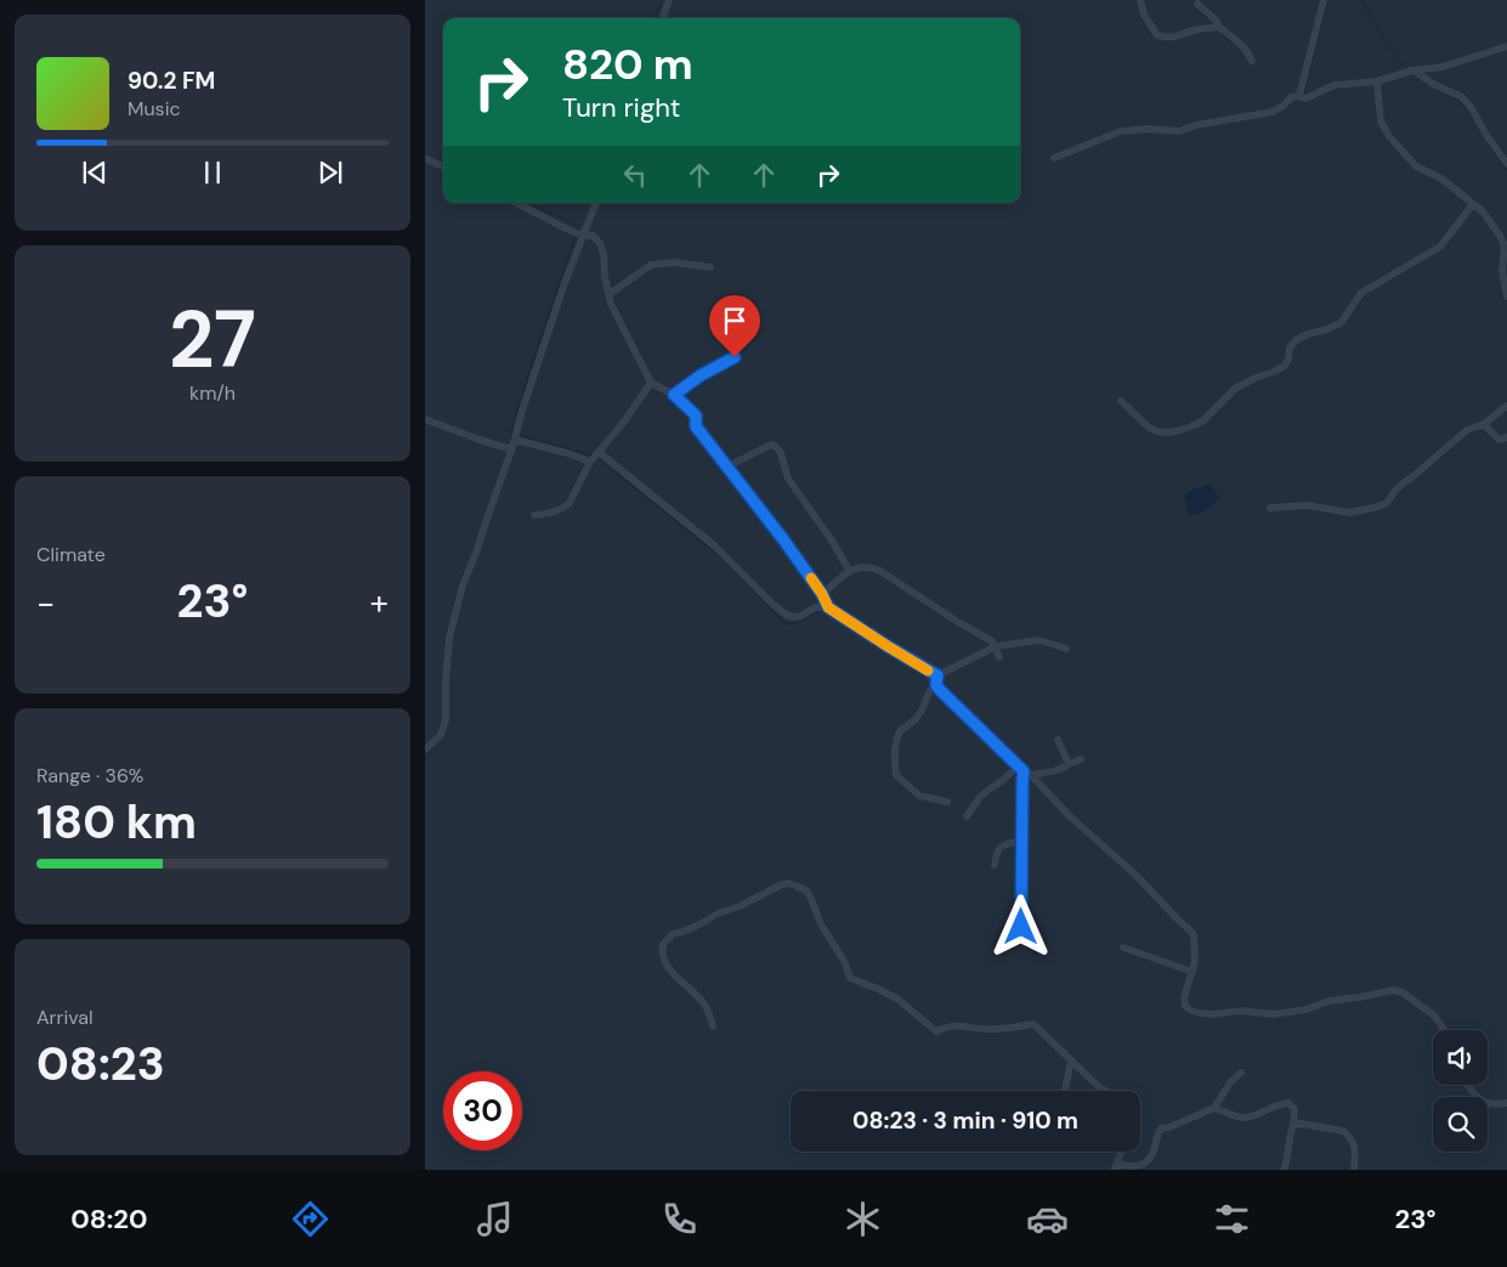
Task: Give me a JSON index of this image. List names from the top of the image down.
{
  "page": {
    "turn": ["820 m", "Turn right"],
    "song": ["90.2 FM", "Music"],
    "tile": [
      ["27", "km/h"],
      "Climate",
      ["Range · 36%", "180 km"],
      ["Arrival", "08:23"]
    ],
    "heat": ["−", "23°", "+"],
    "limit": "30",
    "trip": "08:23 · 3 min · 910 m",
    "tabs": ["08:20", "23°"]
  }
}
